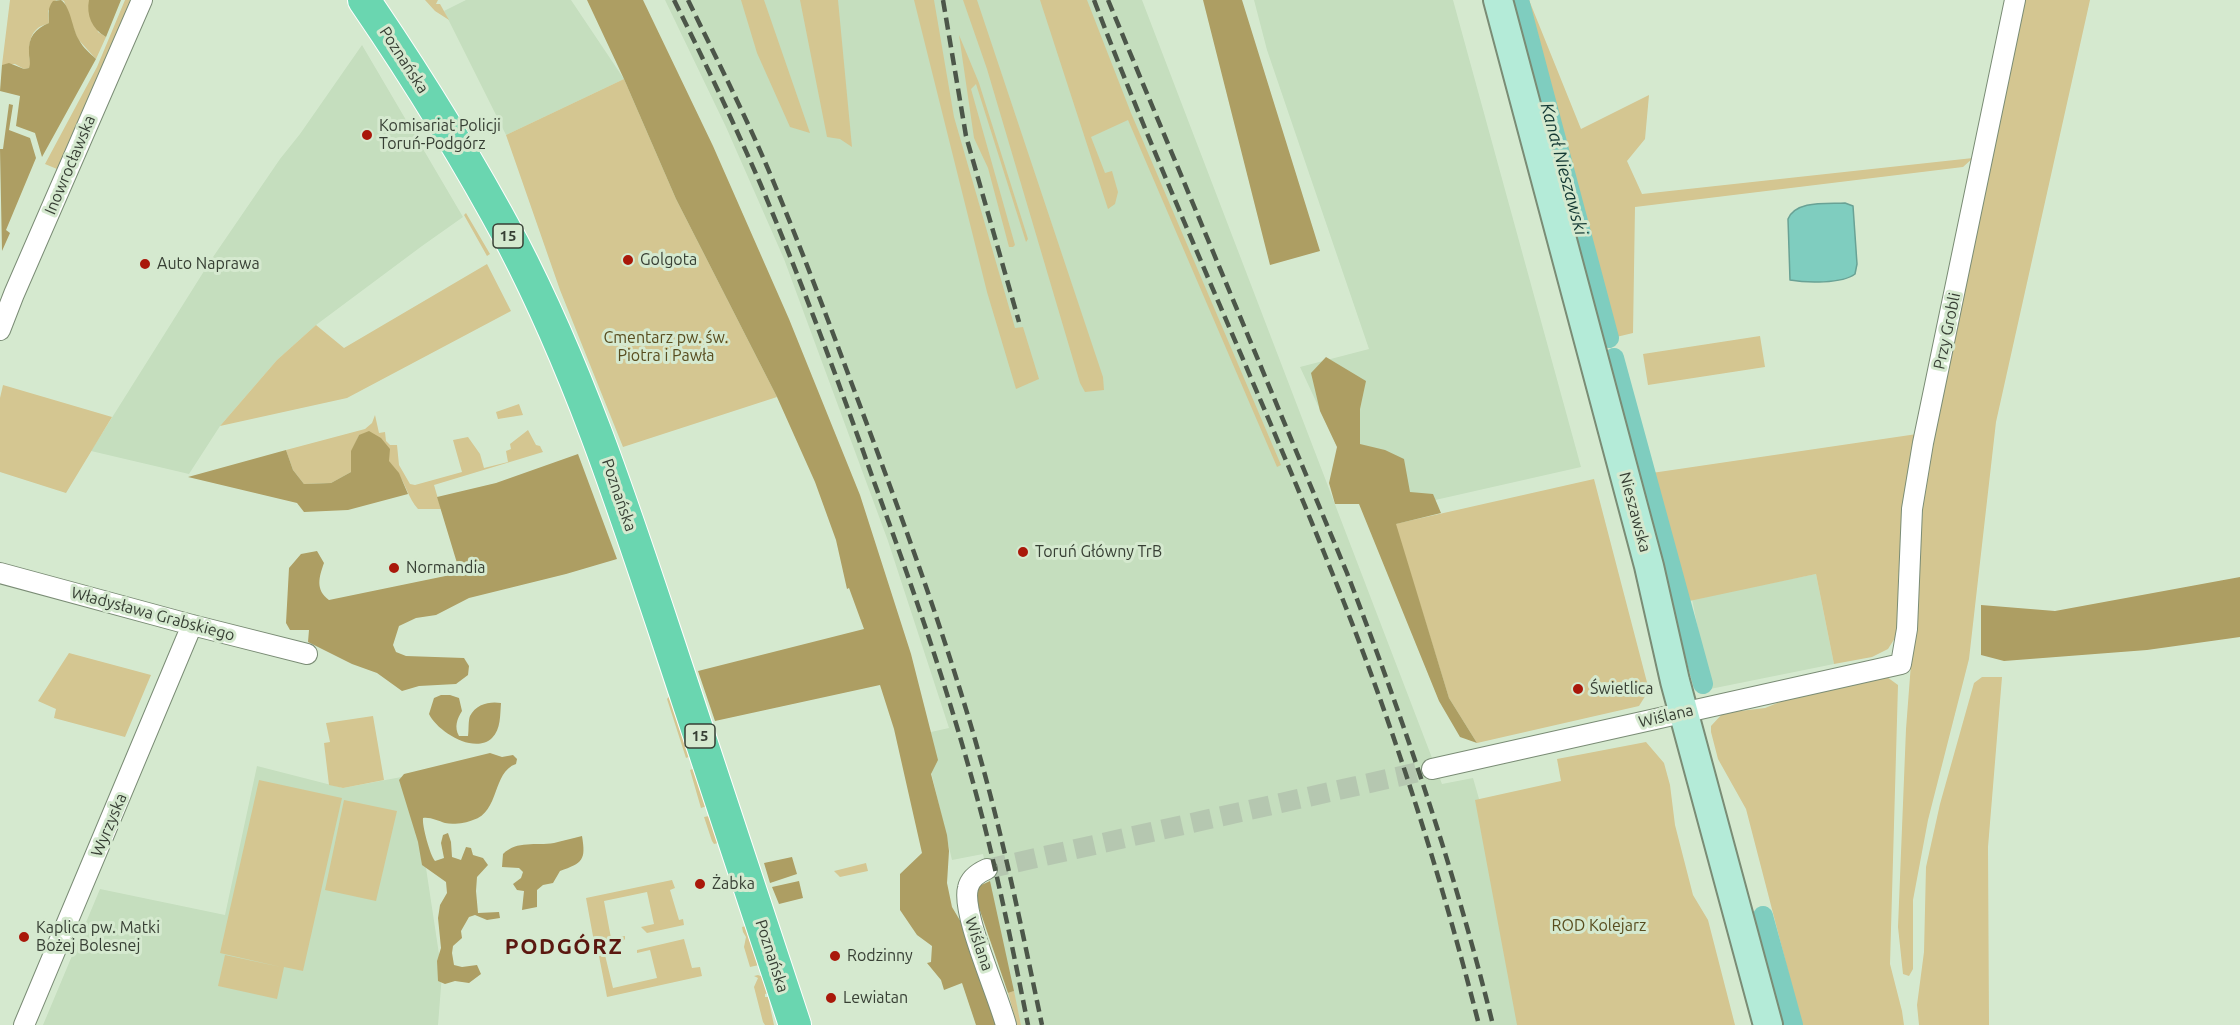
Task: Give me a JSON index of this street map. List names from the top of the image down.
{
  "streets": {
    "main road": ["Poznańska", "15", "Nieszawska"],
    "street": [
      "Inowrocławska",
      "Przy Grobli",
      "Władysława Grabskiego",
      "Wiślana",
      "Wyrzyska"
    ]
  },
  "crossings": [
    ["Przy Grobli", "Wiślana"],
    ["Nieszawska", "Wiślana"],
    ["Władysława Grabskiego", "Wyrzyska"]
  ],
  "districts": ["PODGÓRZ"],
  "water": ["Kanał Nieszawski"],
  "parks": ["Cmentarz pw. św. Piotra i Pawła", "ROD Kolejarz"],
  "places": [
    "Komisariat Policji Toruń-Podgórz",
    "Golgota",
    "Auto Naprawa",
    "Toruń Główny TrB",
    "Normandia",
    "Świetlica",
    "Żabka",
    "Kaplica pw. Matki Bożej Bolesnej",
    "Rodzinny",
    "Lewiatan"
  ]
}
